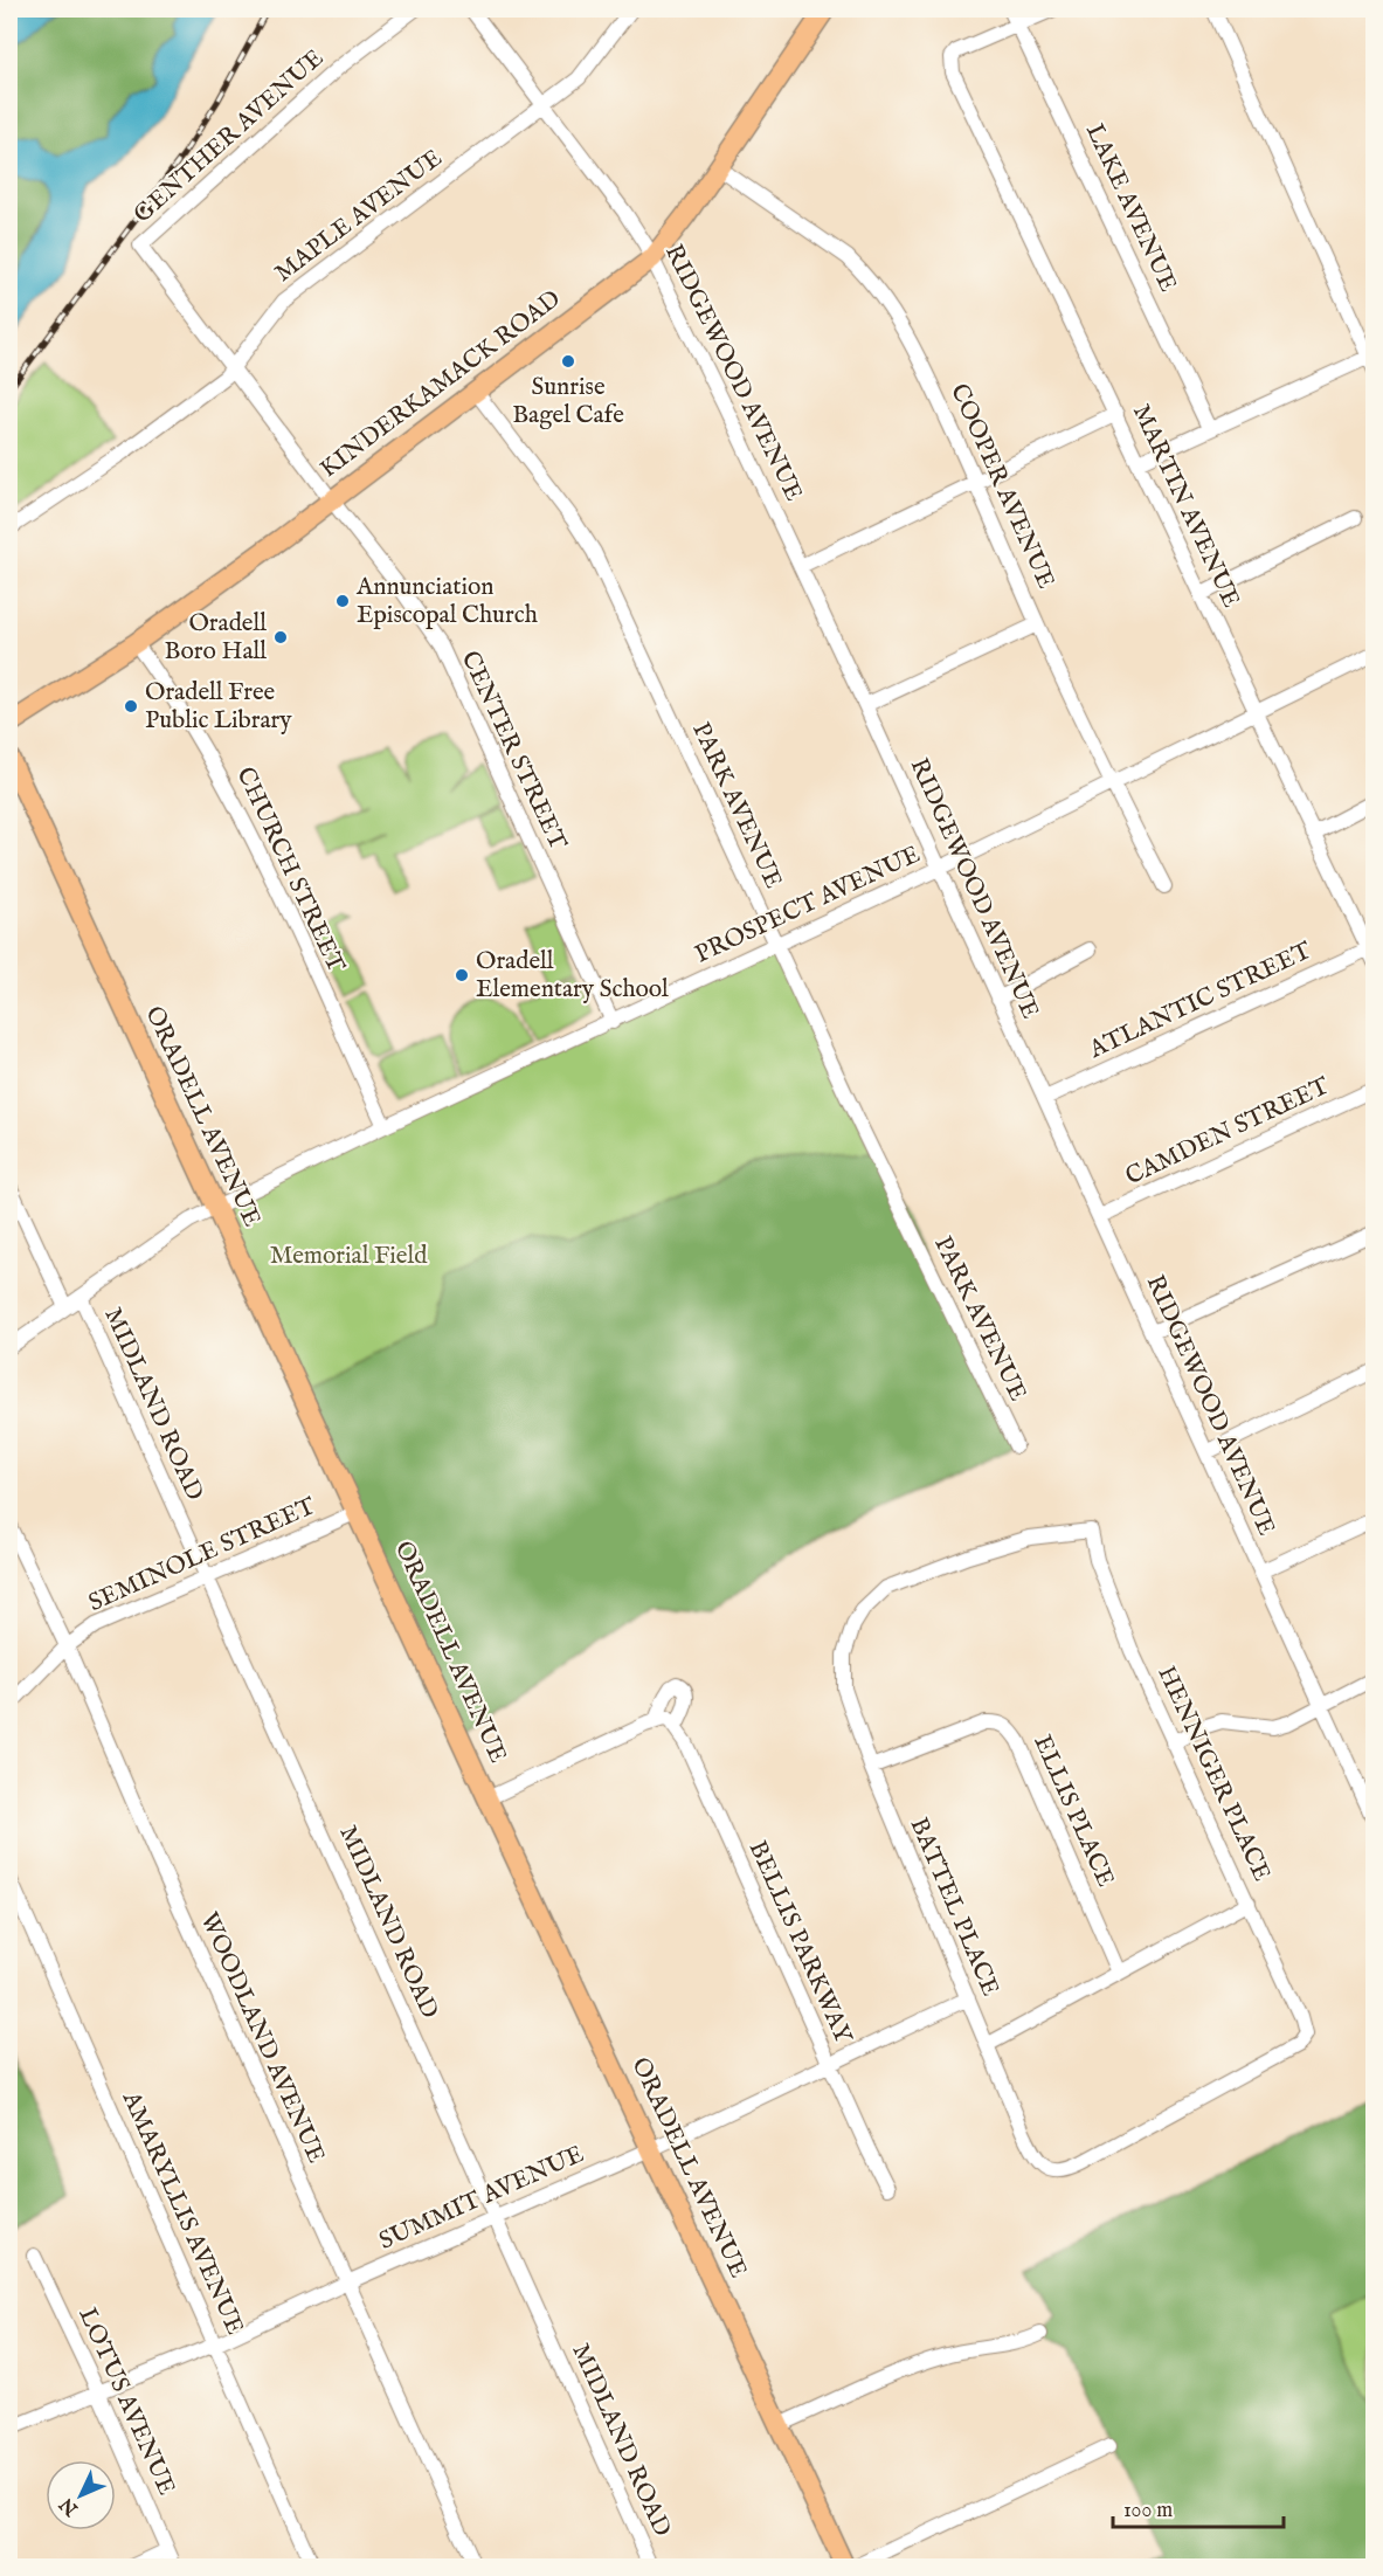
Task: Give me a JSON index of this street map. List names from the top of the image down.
{
  "streets": {
    "main road": ["KINDERKAMACK ROAD", "ORADELL AVENUE"],
    "street": [
      "GENTHER AVENUE",
      "LAKE AVENUE",
      "MAPLE AVENUE",
      "RIDGEWOOD AVENUE",
      "COOPER AVENUE",
      "MARTIN AVENUE",
      "CENTER STREET",
      "PARK AVENUE",
      "CHURCH STREET",
      "PROSPECT AVENUE",
      "ATLANTIC STREET",
      "CAMDEN STREET",
      "MIDLAND ROAD",
      "SEMINOLE STREET",
      "HENNIGER PLACE",
      "ELLIS PLACE",
      "BATTEL PLACE",
      "BELLIS PARKWAY",
      "WOODLAND AVENUE",
      "SUMMIT AVENUE",
      "AMARYLLIS AVENUE",
      "LOTUS AVENUE"
    ]
  },
  "crossings": [
    ["GENTHER AVENUE", "CENTER STREET"],
    ["LAKE AVENUE", "MARTIN AVENUE"],
    ["MAPLE AVENUE", "RIDGEWOOD AVENUE"],
    ["MAPLE AVENUE", "CENTER STREET"],
    ["RIDGEWOOD AVENUE", "KINDERKAMACK ROAD"],
    ["RIDGEWOOD AVENUE", "PROSPECT AVENUE"],
    ["RIDGEWOOD AVENUE", "ATLANTIC STREET"],
    ["RIDGEWOOD AVENUE", "CAMDEN STREET"],
    ["KINDERKAMACK ROAD", "COOPER AVENUE"],
    ["KINDERKAMACK ROAD", "CENTER STREET"],
    ["KINDERKAMACK ROAD", "PARK AVENUE"],
    ["KINDERKAMACK ROAD", "CHURCH STREET"],
    ["COOPER AVENUE", "PROSPECT AVENUE"],
    ["MARTIN AVENUE", "PROSPECT AVENUE"],
    ["MARTIN AVENUE", "ATLANTIC STREET"],
    ["CENTER STREET", "PROSPECT AVENUE"],
    ["PARK AVENUE", "PROSPECT AVENUE"],
    ["CHURCH STREET", "PROSPECT AVENUE"],
    ["PROSPECT AVENUE", "ORADELL AVENUE"],
    ["PROSPECT AVENUE", "MIDLAND ROAD"],
    ["ORADELL AVENUE", "SEMINOLE STREET"],
    ["ORADELL AVENUE", "BELLIS PARKWAY"],
    ["ORADELL AVENUE", "SUMMIT AVENUE"],
    ["MIDLAND ROAD", "SEMINOLE STREET"],
    ["MIDLAND ROAD", "SUMMIT AVENUE"],
    ["SEMINOLE STREET", "WOODLAND AVENUE"],
    ["HENNIGER PLACE", "BATTEL PLACE"],
    ["ELLIS PLACE", "BATTEL PLACE"],
    ["BATTEL PLACE", "SUMMIT AVENUE"],
    ["BELLIS PARKWAY", "SUMMIT AVENUE"],
    ["WOODLAND AVENUE", "SUMMIT AVENUE"],
    ["SUMMIT AVENUE", "AMARYLLIS AVENUE"],
    ["SUMMIT AVENUE", "LOTUS AVENUE"]
  ],
  "parks": ["Memorial Field"],
  "places": [
    "Sunrise Bagel Cafe",
    "Annunciation Episcopal Church",
    "Oradell Boro Hall",
    "Oradell Free Public Library",
    "Oradell Elementary School"
  ],
  "scale_bar": "100 m",
  "north": "bottom left"
}
